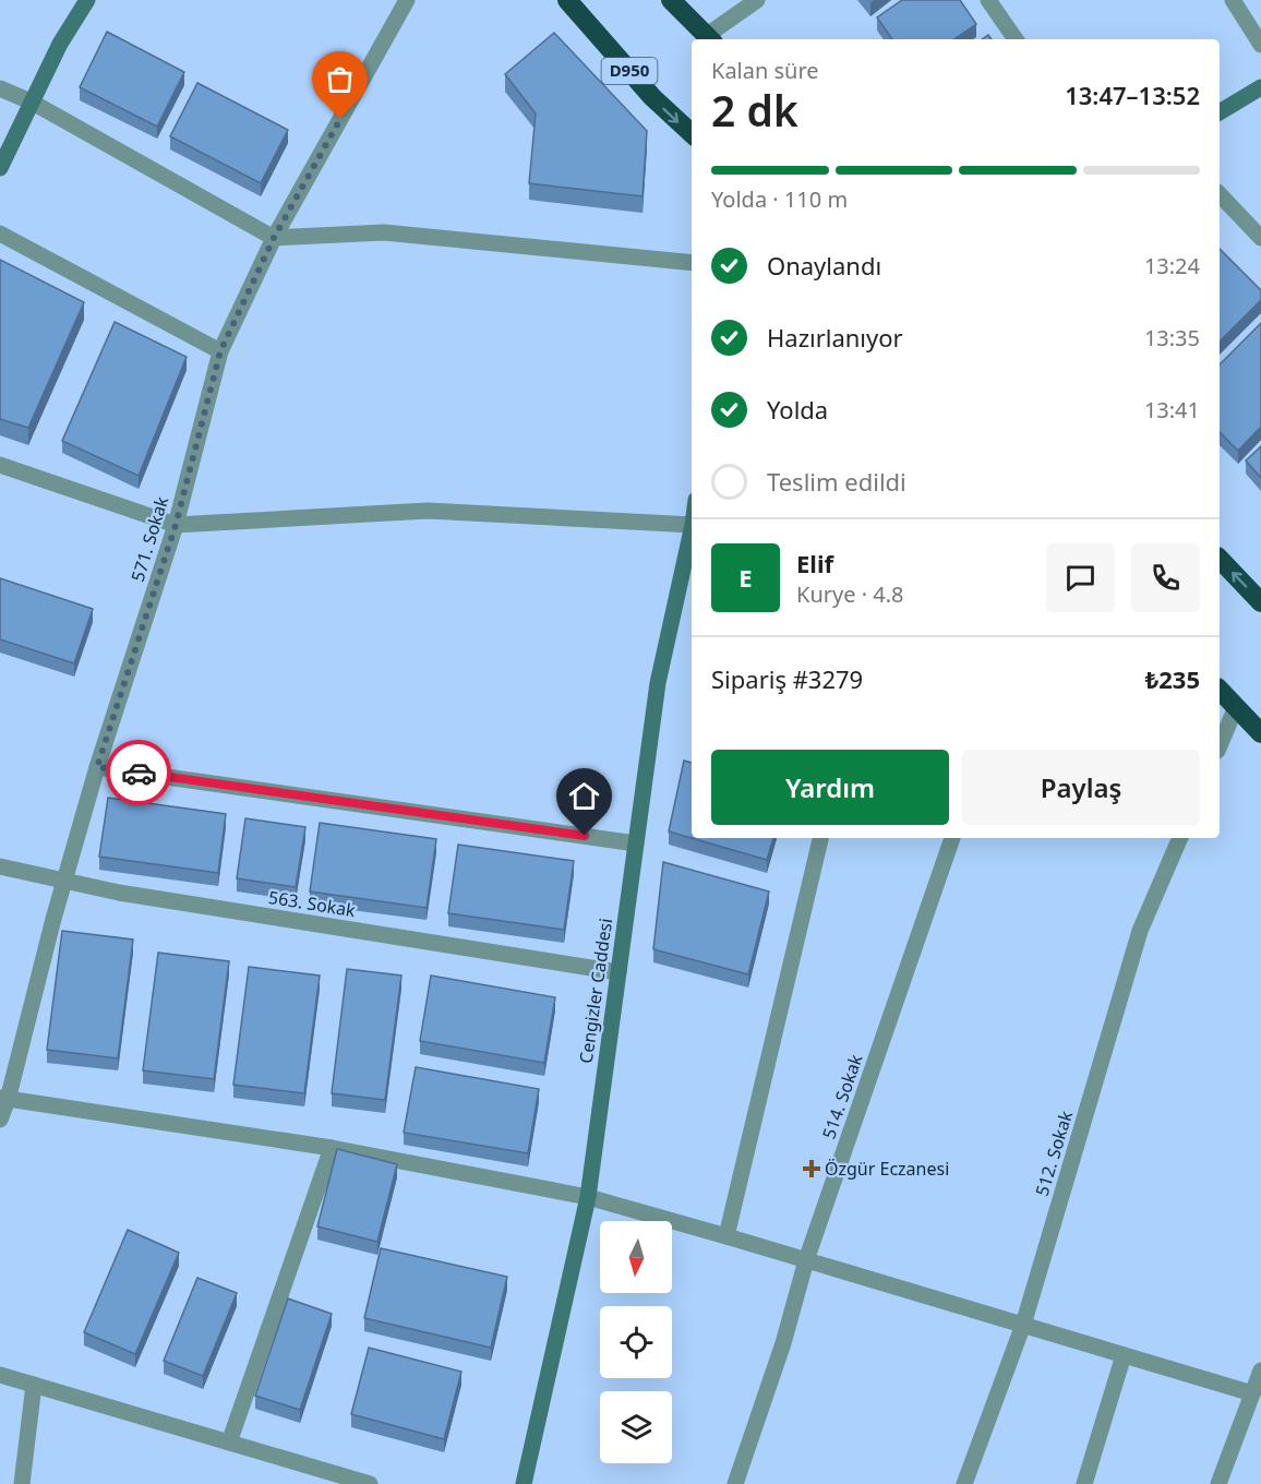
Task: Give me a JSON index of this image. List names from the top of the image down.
{
  "streets": {
    "highway": ["D950"],
    "street": [
      "571. Sokak",
      "563. Sokak",
      "Cengizler Caddesi",
      "514. Sokak",
      "512. Sokak"
    ]
  },
  "crossings": [
    ["571. Sokak", "563. Sokak"],
    ["563. Sokak", "Cengizler Caddesi"]
  ],
  "places": {
    "health": ["Özgür Eczanesi"]
  },
  "north": "bottom",
  "page": {
    "heading": ["2 dk", "Kalan süre", "13:47–13:52"],
    "panel": [
      "Elif",
      "Kurye · 4.8",
      "Sipariş #3279",
      "₺235"
    ],
    "bar": "Yolda · 110 m",
    "list": [
      ["Onaylandı", "13:24"],
      ["Hazırlanıyor", "13:35"],
      ["Yolda", "13:41"],
      "Teslim edildi"
    ],
    "round": "E",
    "buttons": ["Yardım", "Paylaş"]
  }
}
